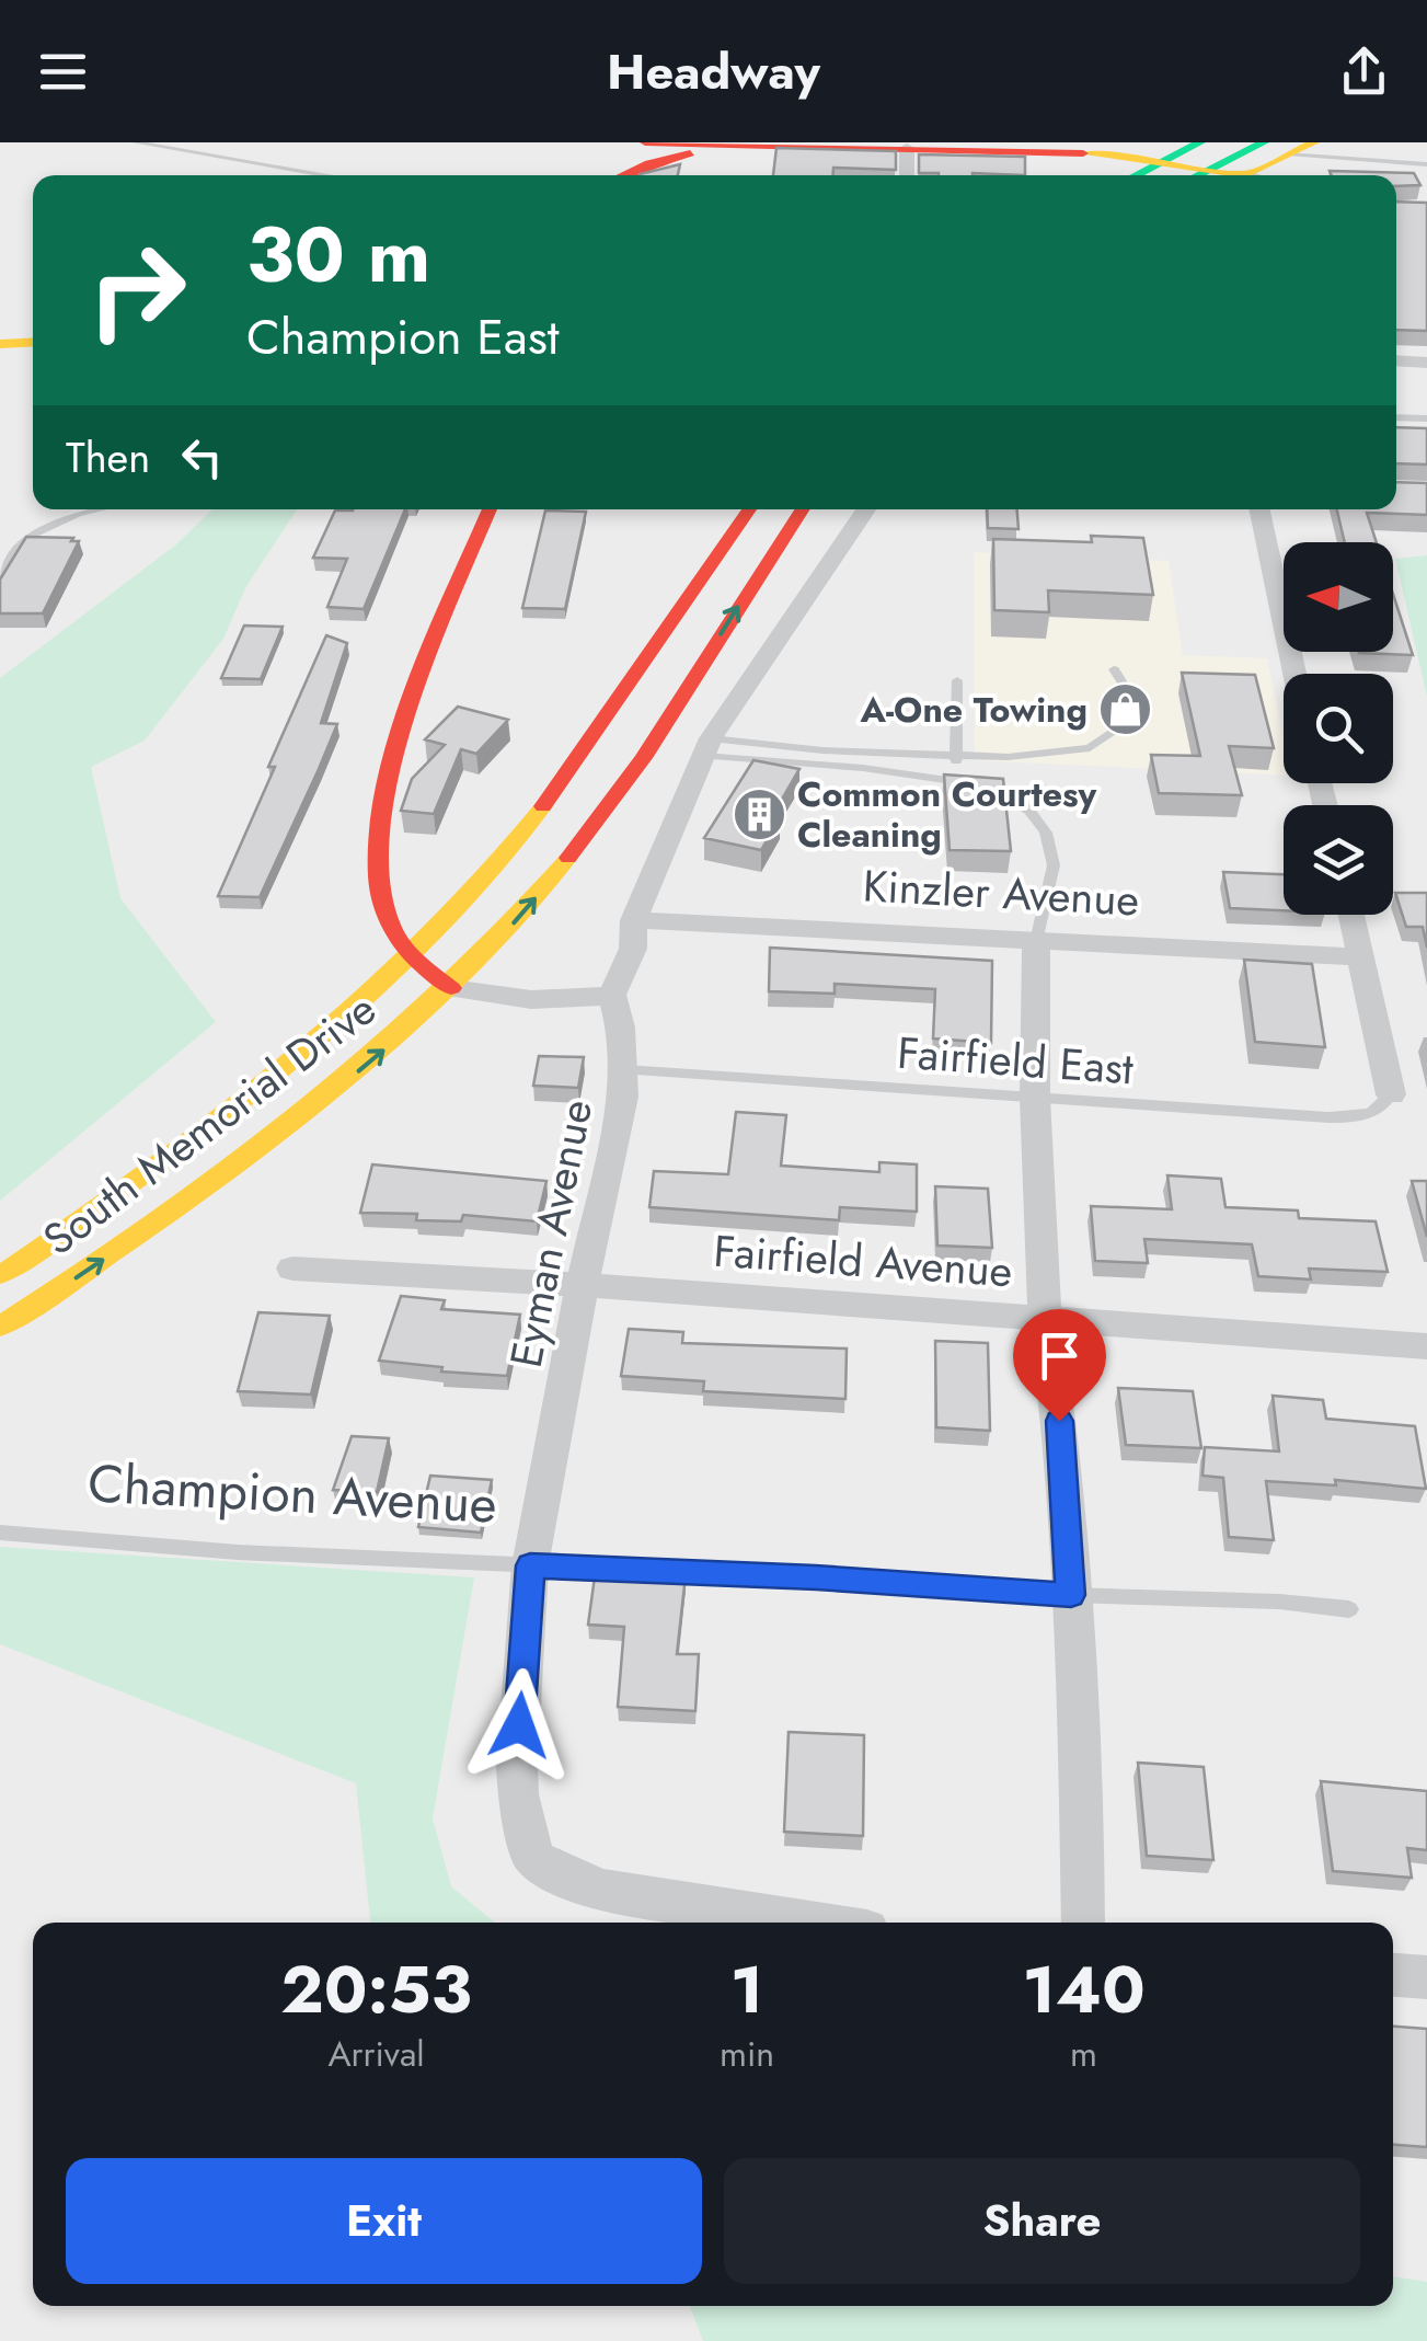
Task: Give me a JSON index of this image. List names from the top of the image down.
{
  "streets": {
    "main road": ["South Memorial Drive"],
    "street": [
      "Kinzler Avenue",
      "Eyman Avenue",
      "Fairfield Avenue",
      "Champion Avenue"
    ],
    "lane": ["Fairfield East"]
  },
  "crossings": [
    ["Fairfield East", "Eyman Avenue"],
    ["Eyman Avenue", "Fairfield Avenue"],
    ["Eyman Avenue", "Champion Avenue"]
  ],
  "places": {
    "shop": ["A-One Towing"],
    "building": ["Common Courtesy Cleaning"]
  },
  "north": "left",
  "page": {
    "header": "Headway",
    "turn": ["30 m", "Champion East"],
    "then": "Then",
    "eta": [
      "20:53",
      "Arrival",
      "1",
      "min",
      "140",
      "m"
    ],
    "buttons": ["Exit", "Share"]
  }
}
